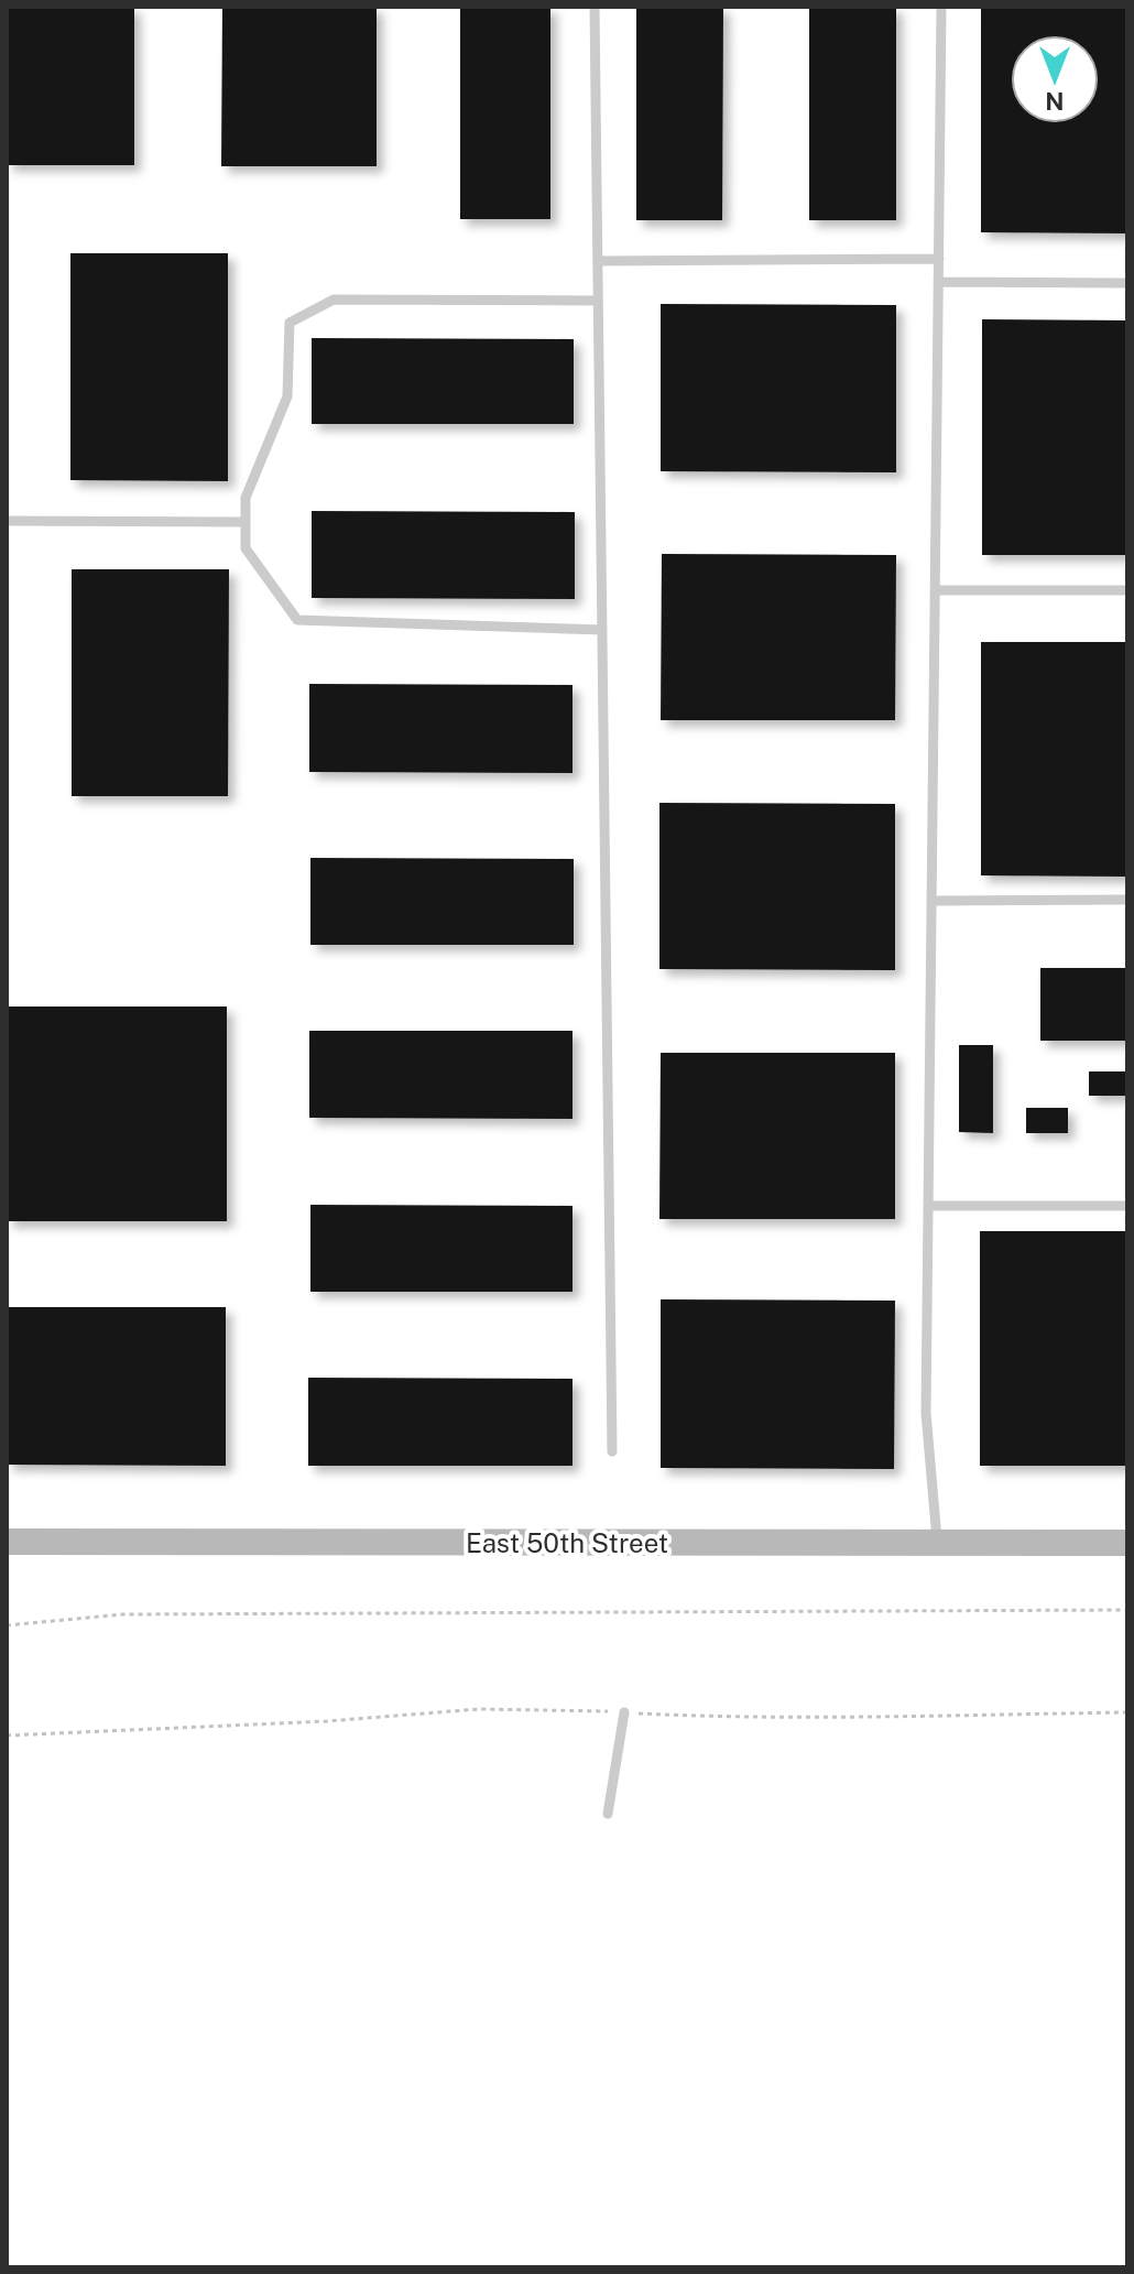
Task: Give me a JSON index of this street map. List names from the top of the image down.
{
  "streets": {
    "main road": ["East 50th Street"]
  },
  "north": "bottom"
}
